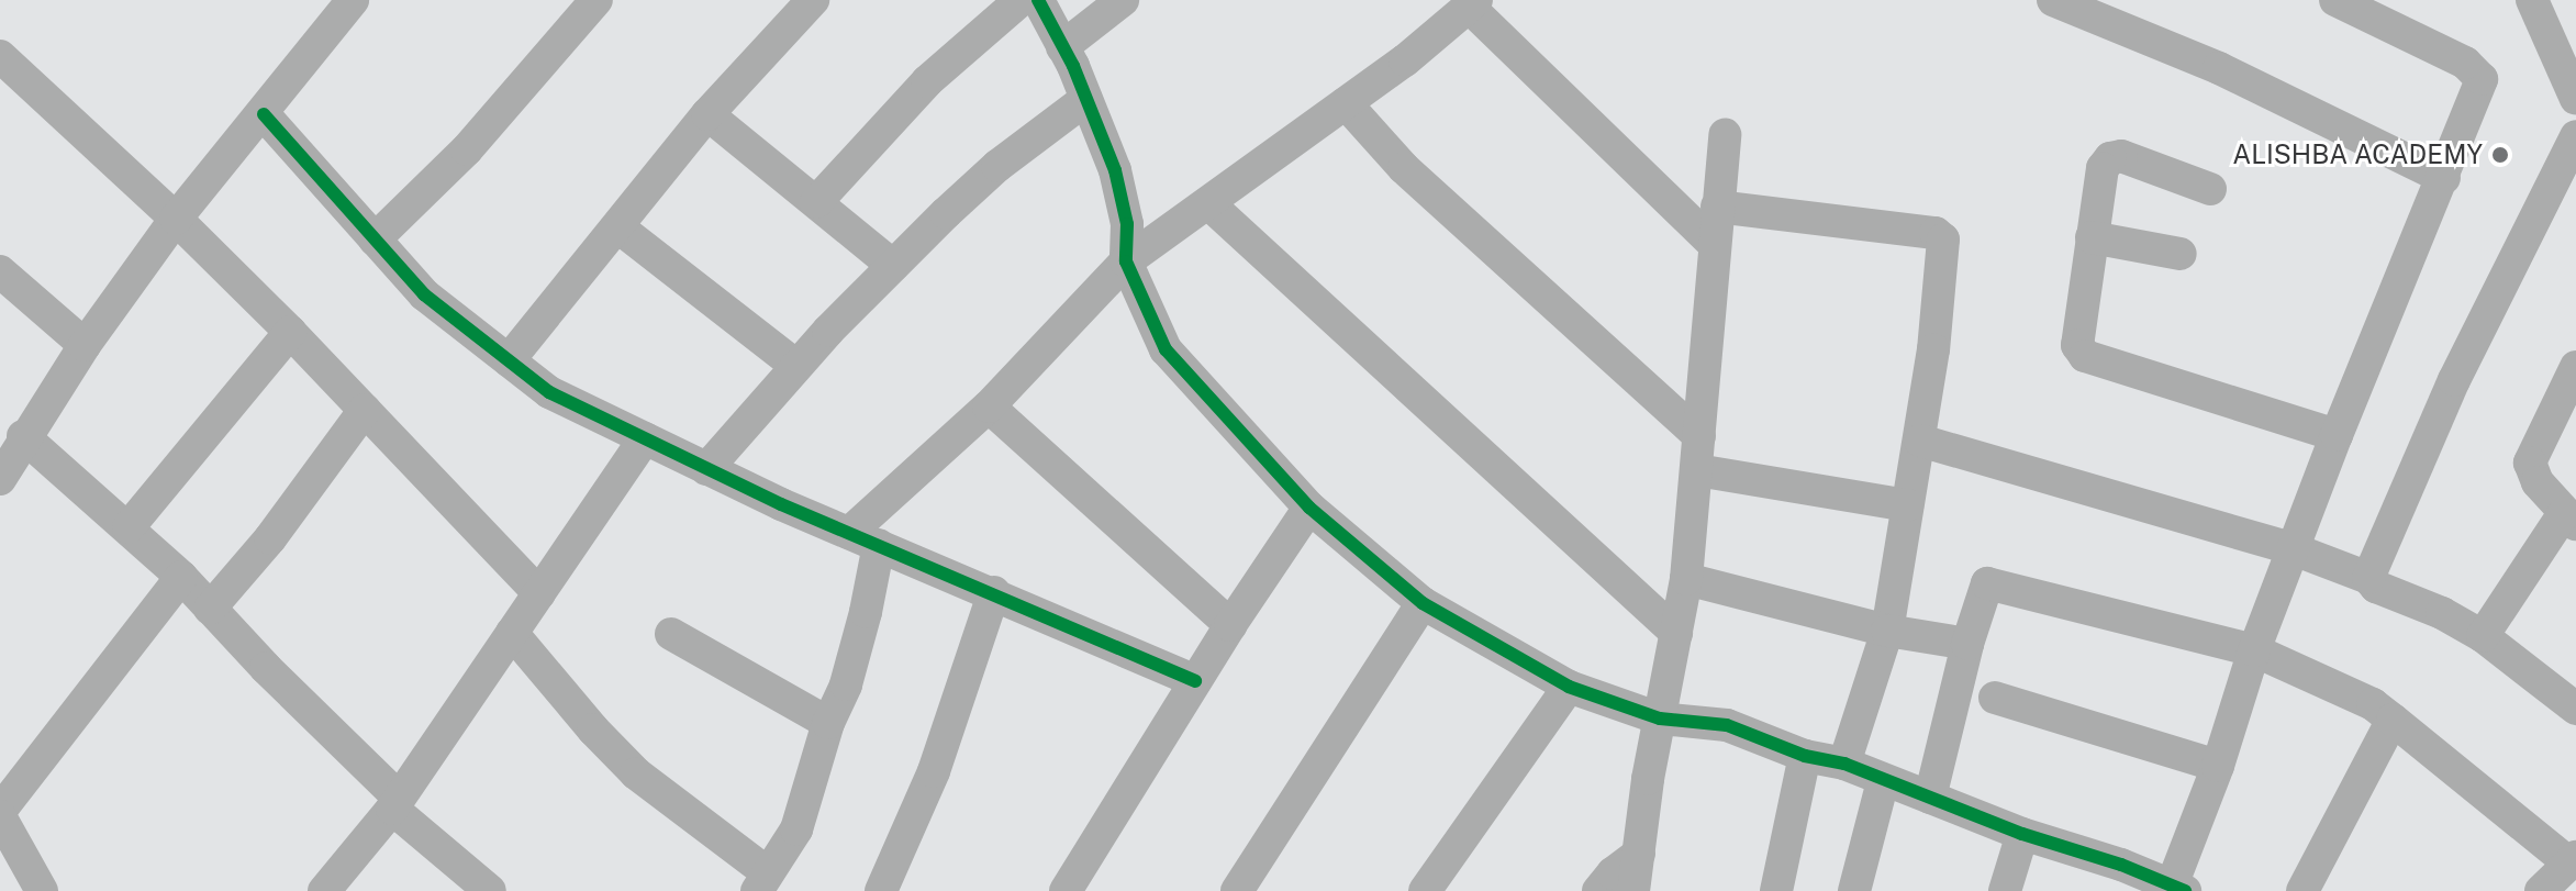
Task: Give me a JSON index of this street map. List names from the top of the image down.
{
  "places": ["ALISHBA ACADEMY"]
}
